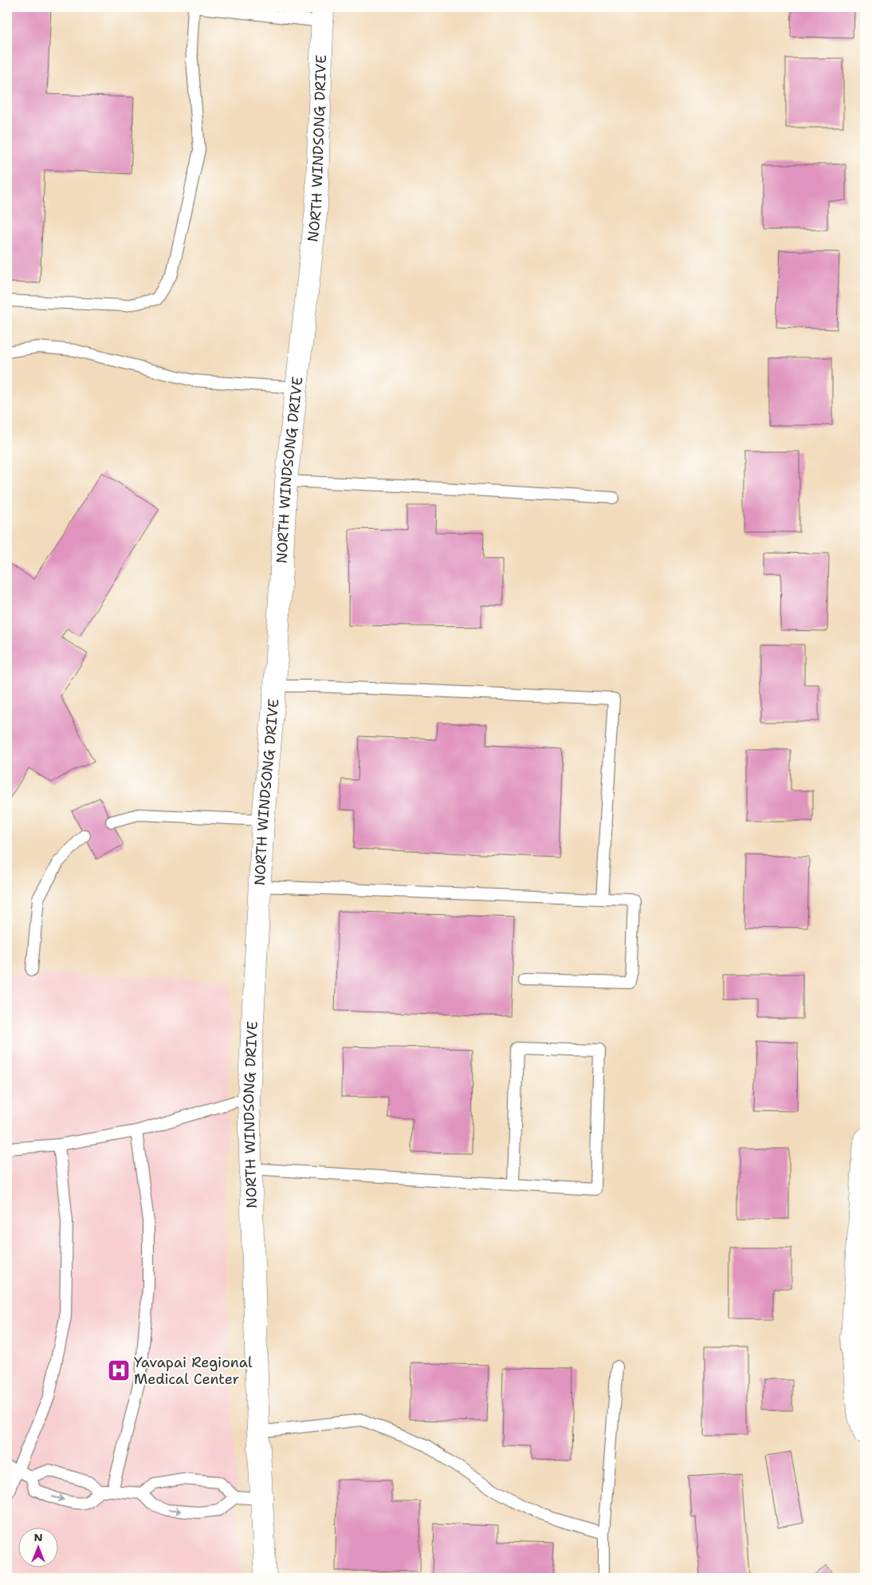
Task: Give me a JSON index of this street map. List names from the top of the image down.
{
  "streets": {
    "street": ["NORTH WINDSONG DRIVE"]
  },
  "places": {
    "hospital": ["Yavapai Regional Medical Center"]
  },
  "north": "top"
}
